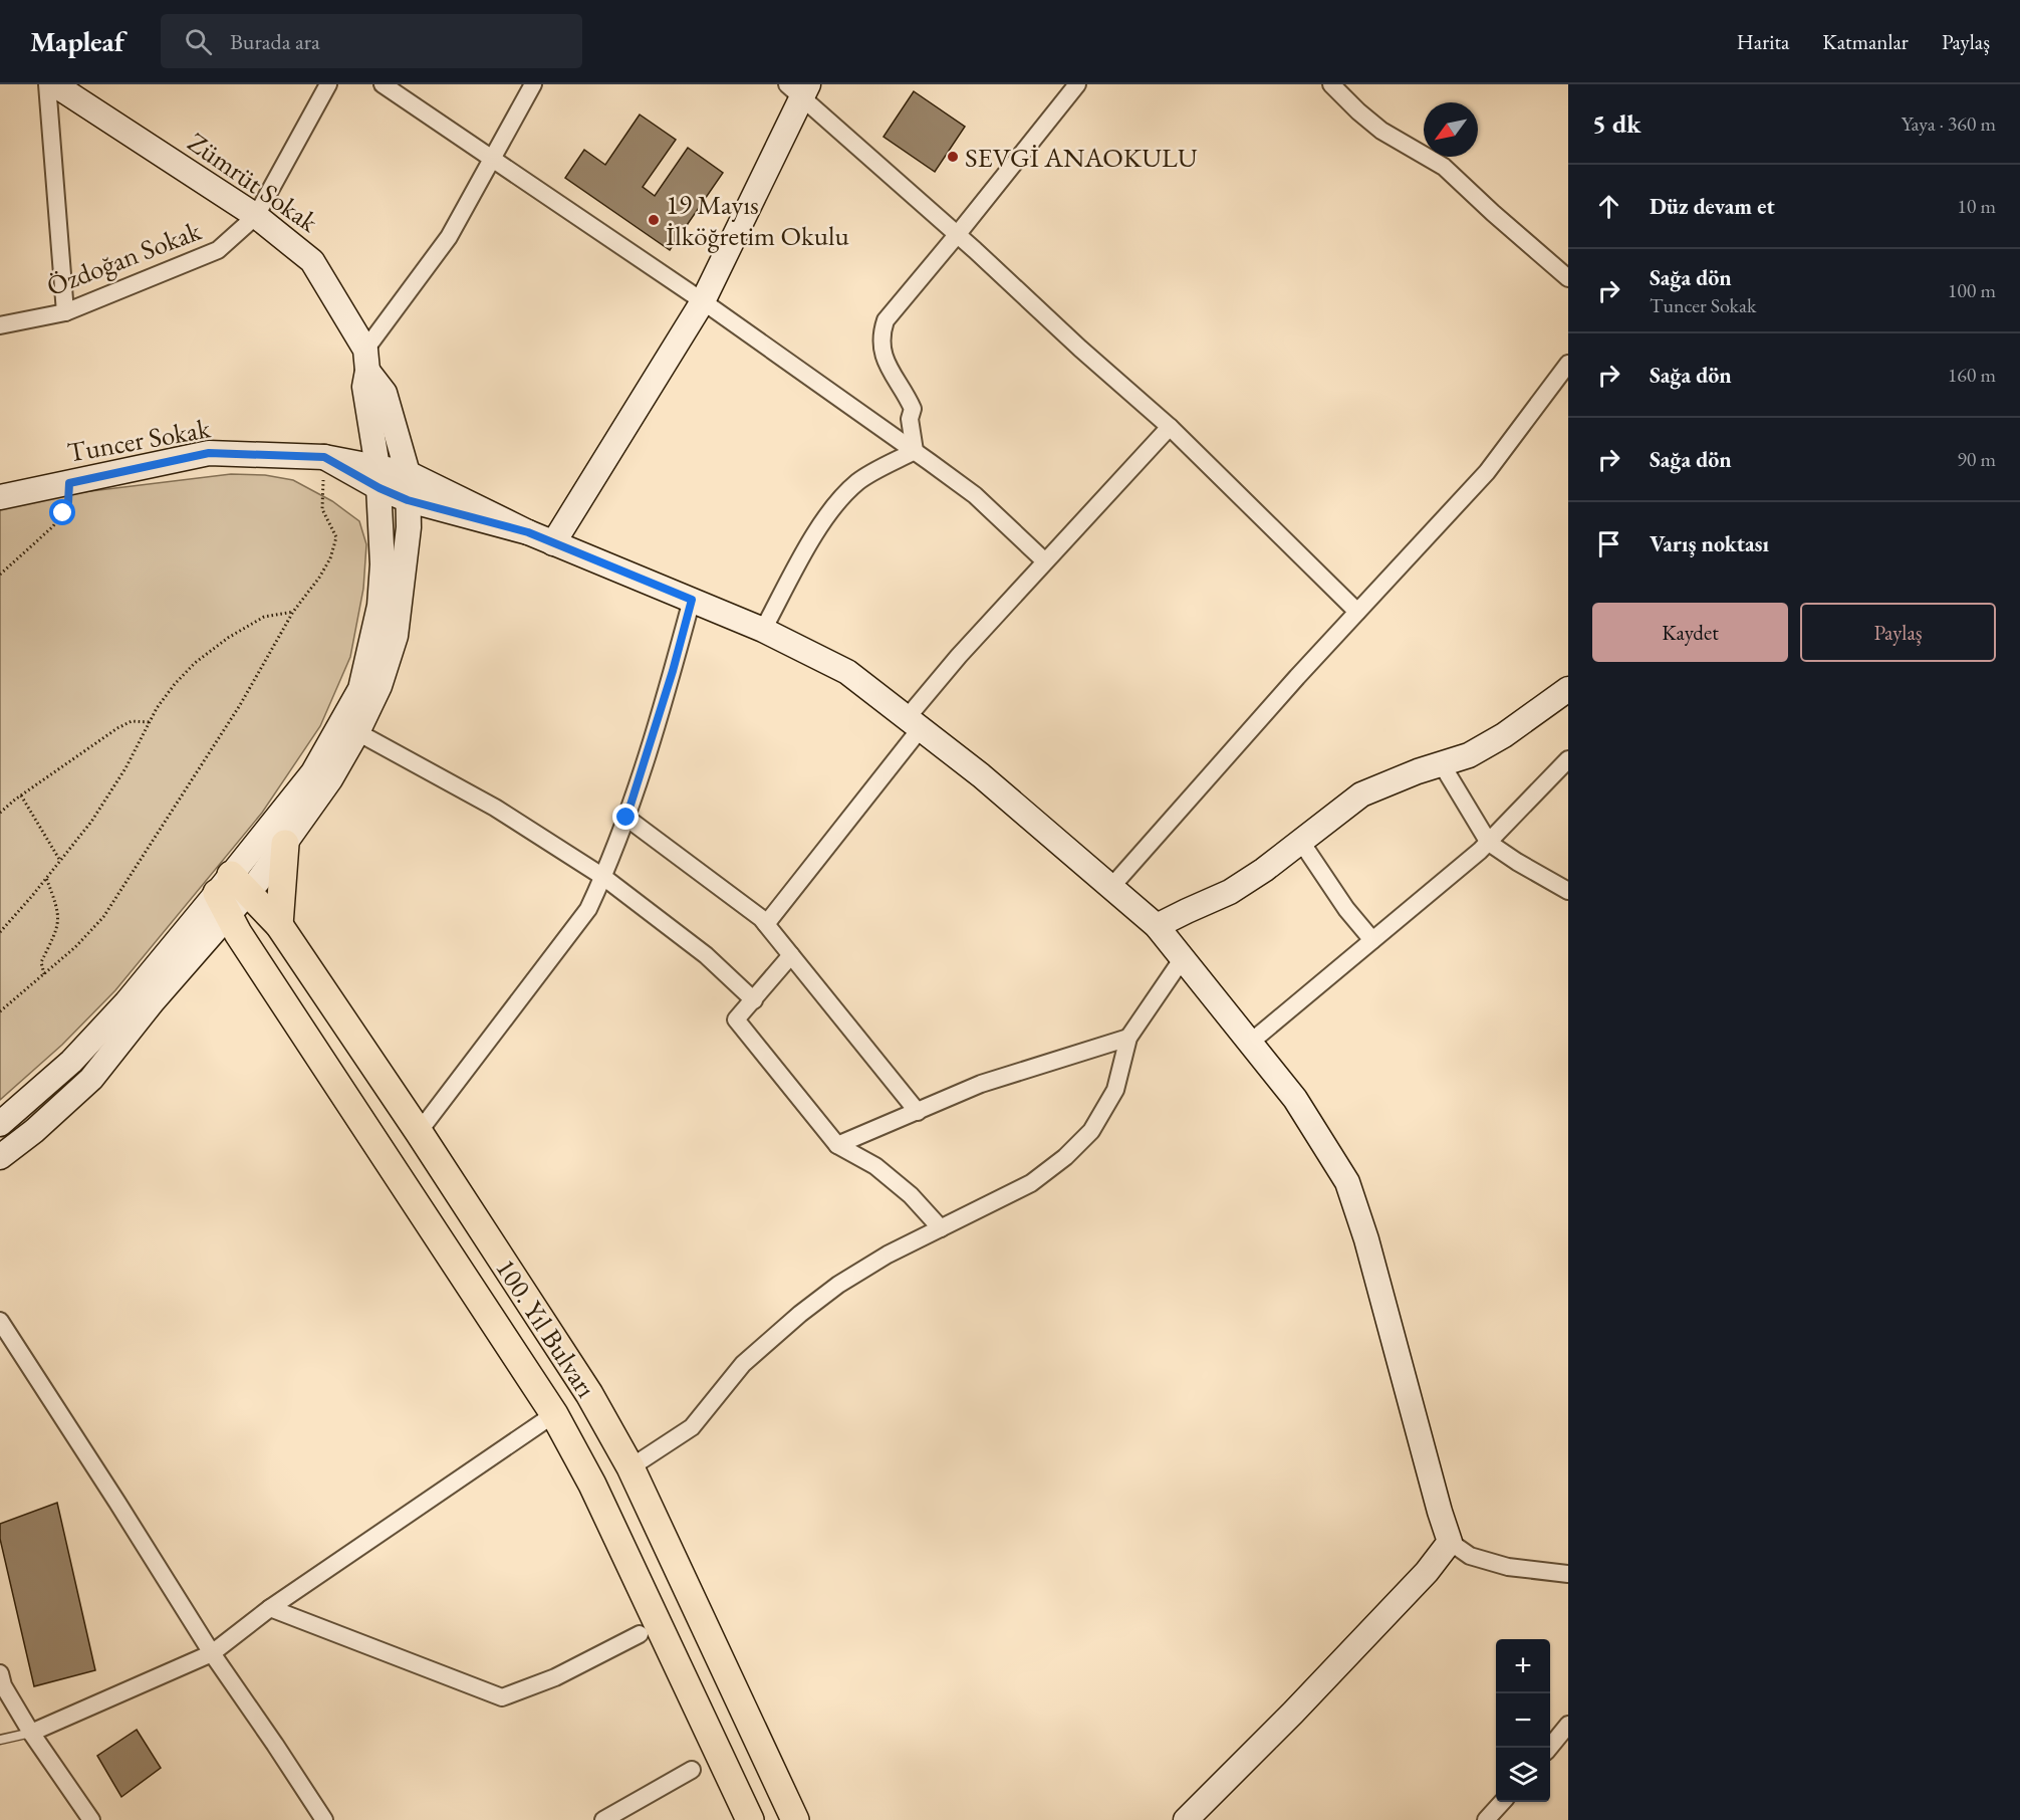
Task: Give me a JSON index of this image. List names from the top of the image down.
{
  "streets": {
    "main road": ["100. Yıl Bulvarı"],
    "street": ["Zümrüt Sokak", "Özdoğan Sokak", "Tuncer Sokak"]
  },
  "crossings": [
    ["Zümrüt Sokak", "Özdoğan Sokak"],
    ["Zümrüt Sokak", "100. Yıl Bulvarı"]
  ],
  "places": ["SEVGİ ANAOKULU", "19 Mayıs İlköğretim Okulu"],
  "north": "bottom left",
  "page": {
    "header": "Mapleaf",
    "search": "Burada ara",
    "nav": ["Harita", "Katmanlar", "Paylaş"],
    "heading": ["5 dk", "Yaya · 360 m"],
    "list": [
      ["Düz devam et", "10 m"],
      ["Sağa dön", "Tuncer Sokak", "100 m"],
      ["Sağa dön", "160 m"],
      ["Sağa dön", "90 m"],
      "Varış noktası"
    ],
    "buttons": ["Kaydet", "Paylaş"],
    "map_buttons": ["+", "−"]
  }
}
